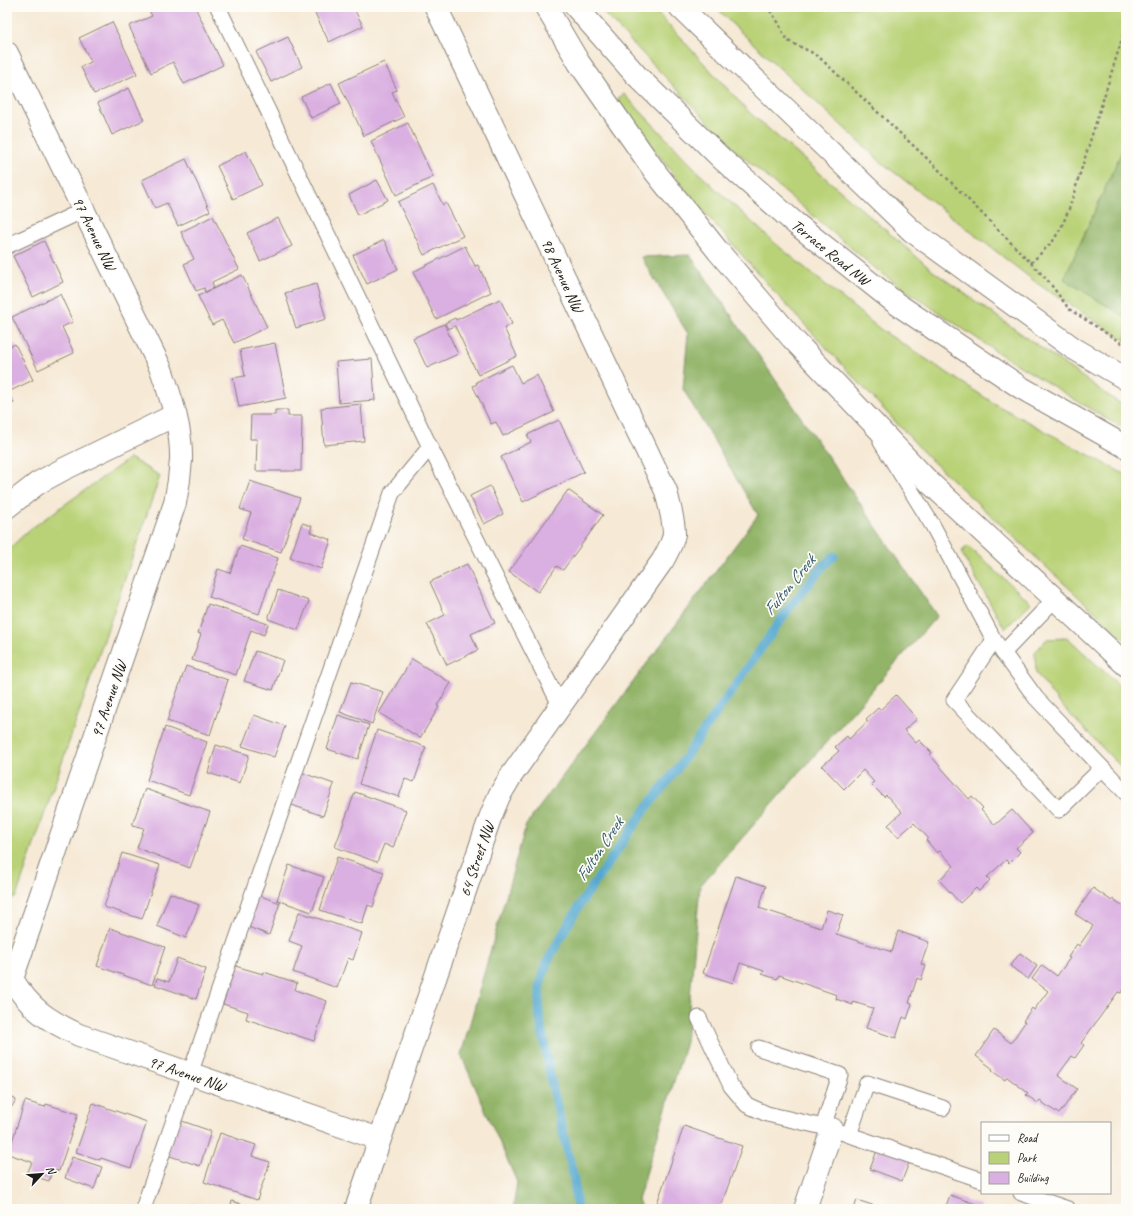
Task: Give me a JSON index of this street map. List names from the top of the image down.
{
  "streets": {
    "street": [
      "97 Avenue NW",
      "Terrace Road NW",
      "98 Avenue NW",
      "64 Street NW"
    ]
  },
  "crossings": [
    ["97 Avenue NW", "64 Street NW"],
    ["98 Avenue NW", "64 Street NW"]
  ],
  "water": ["Fulton Creek"],
  "legend": ["Road", "Park", "Building"],
  "north": "top right"
}
